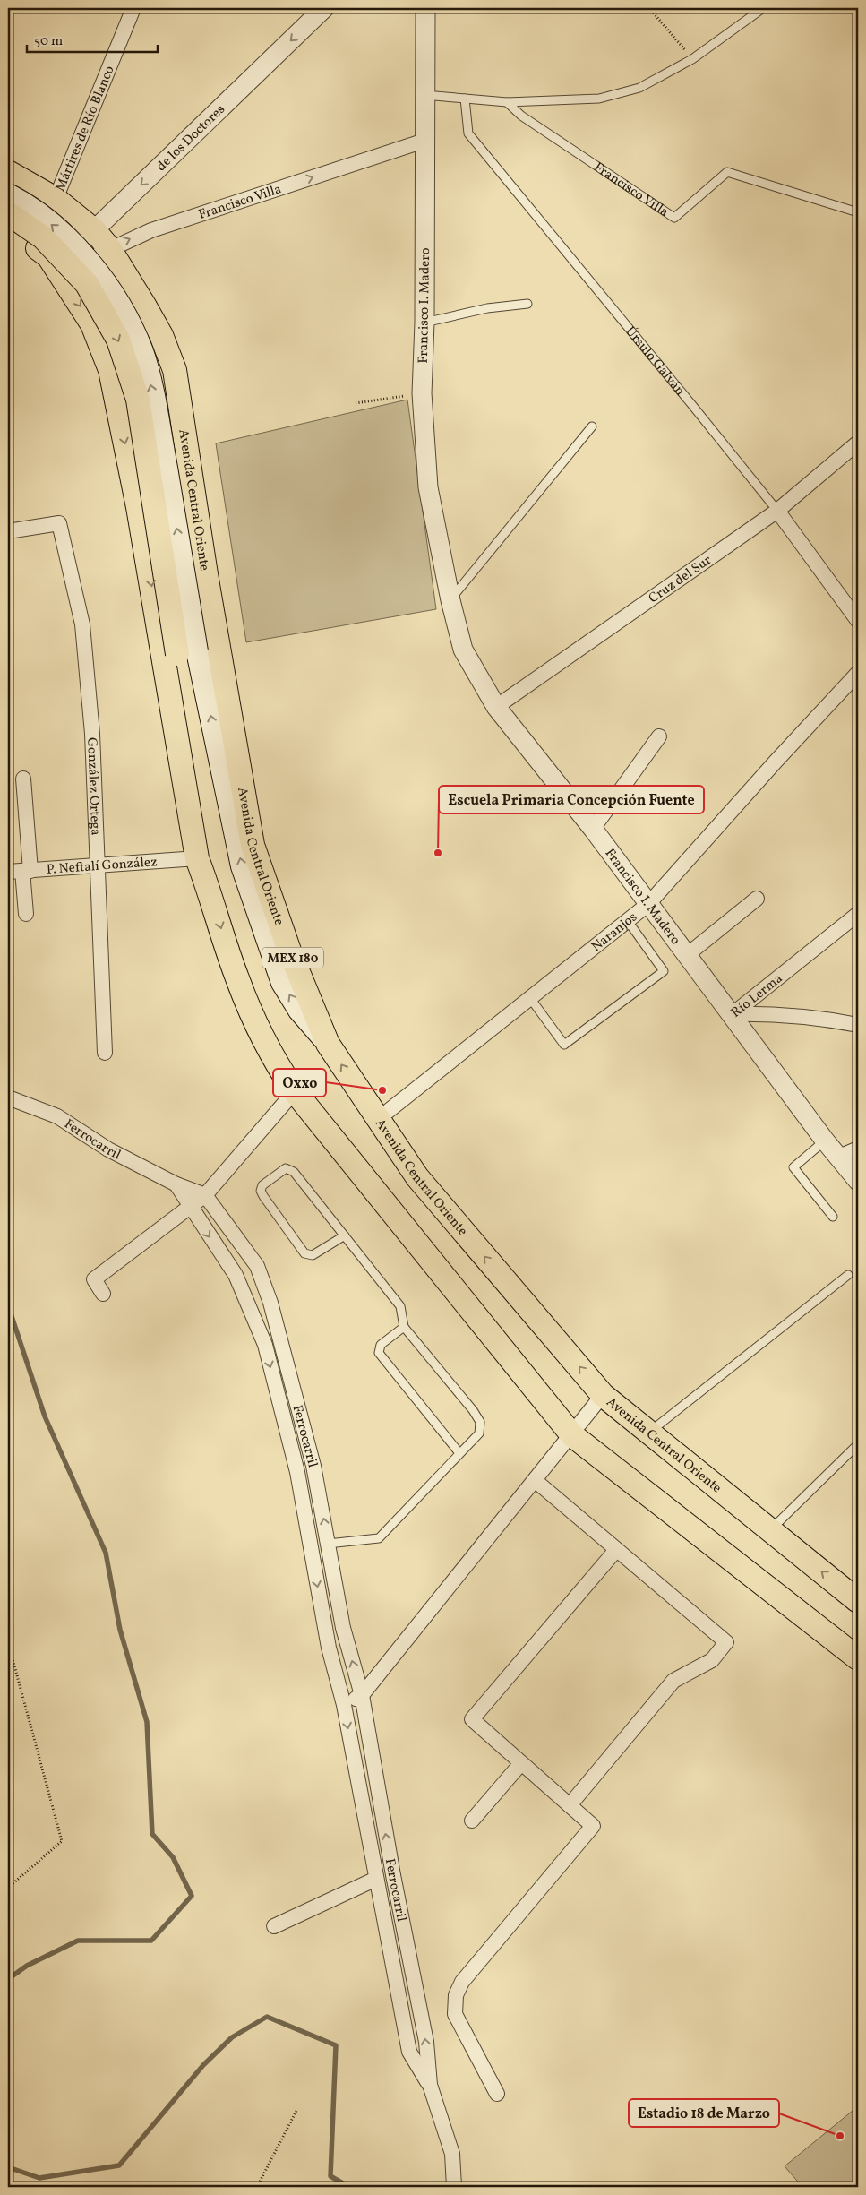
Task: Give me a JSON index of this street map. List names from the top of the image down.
{
  "streets": {
    "main road": ["Avenida Central Oriente", "MEX 180"],
    "street": [
      "Mártires de Río Blanco",
      "de los Doctores",
      "Francisco Villa",
      "Francisco I. Madero",
      "Úrsulo Galván",
      "Cruz del Sur",
      "González Ortega",
      "P. Neftalí González",
      "Naranjos",
      "Río Lerma",
      "Ferrocarril"
    ]
  },
  "crossings": [
    ["Mártires de Río Blanco", "Avenida Central Oriente"],
    ["de los Doctores", "Francisco Villa"],
    ["de los Doctores", "Avenida Central Oriente"],
    ["Francisco Villa", "Francisco I. Madero"],
    ["Francisco Villa", "Avenida Central Oriente"],
    ["Francisco I. Madero", "Cruz del Sur"],
    ["Francisco I. Madero", "Naranjos"],
    ["Francisco I. Madero", "Río Lerma"],
    ["Úrsulo Galván", "Cruz del Sur"],
    ["Avenida Central Oriente", "Naranjos"],
    ["González Ortega", "P. Neftalí González"]
  ],
  "one_way": ["de los Doctores", "Francisco Villa"],
  "places": ["Escuela Primaria Concepción Fuente", "Oxxo", "Estadio 18 de Marzo"],
  "scale_bar": "50 m"
}
